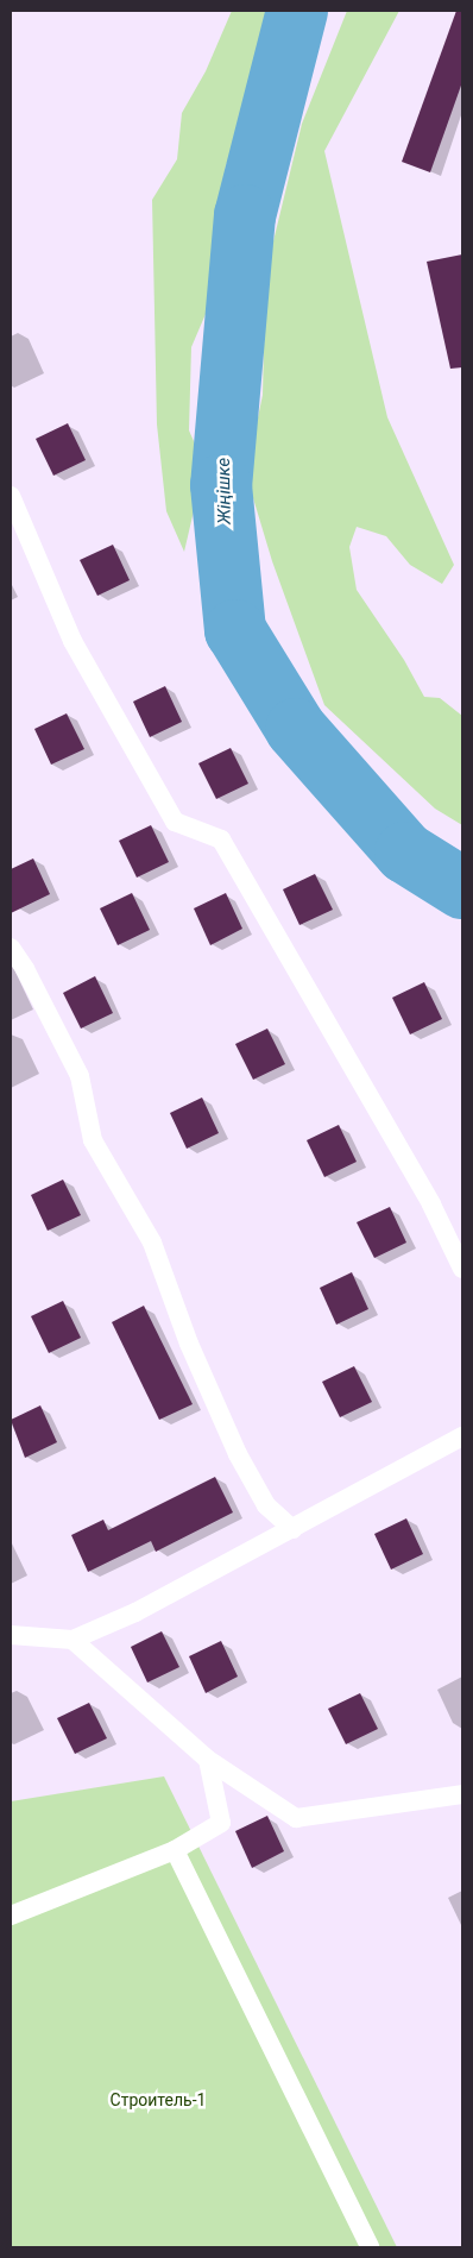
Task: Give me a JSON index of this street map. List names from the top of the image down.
{
  "water": ["Жіңішке"],
  "parks": ["Строитель-1"]
}
